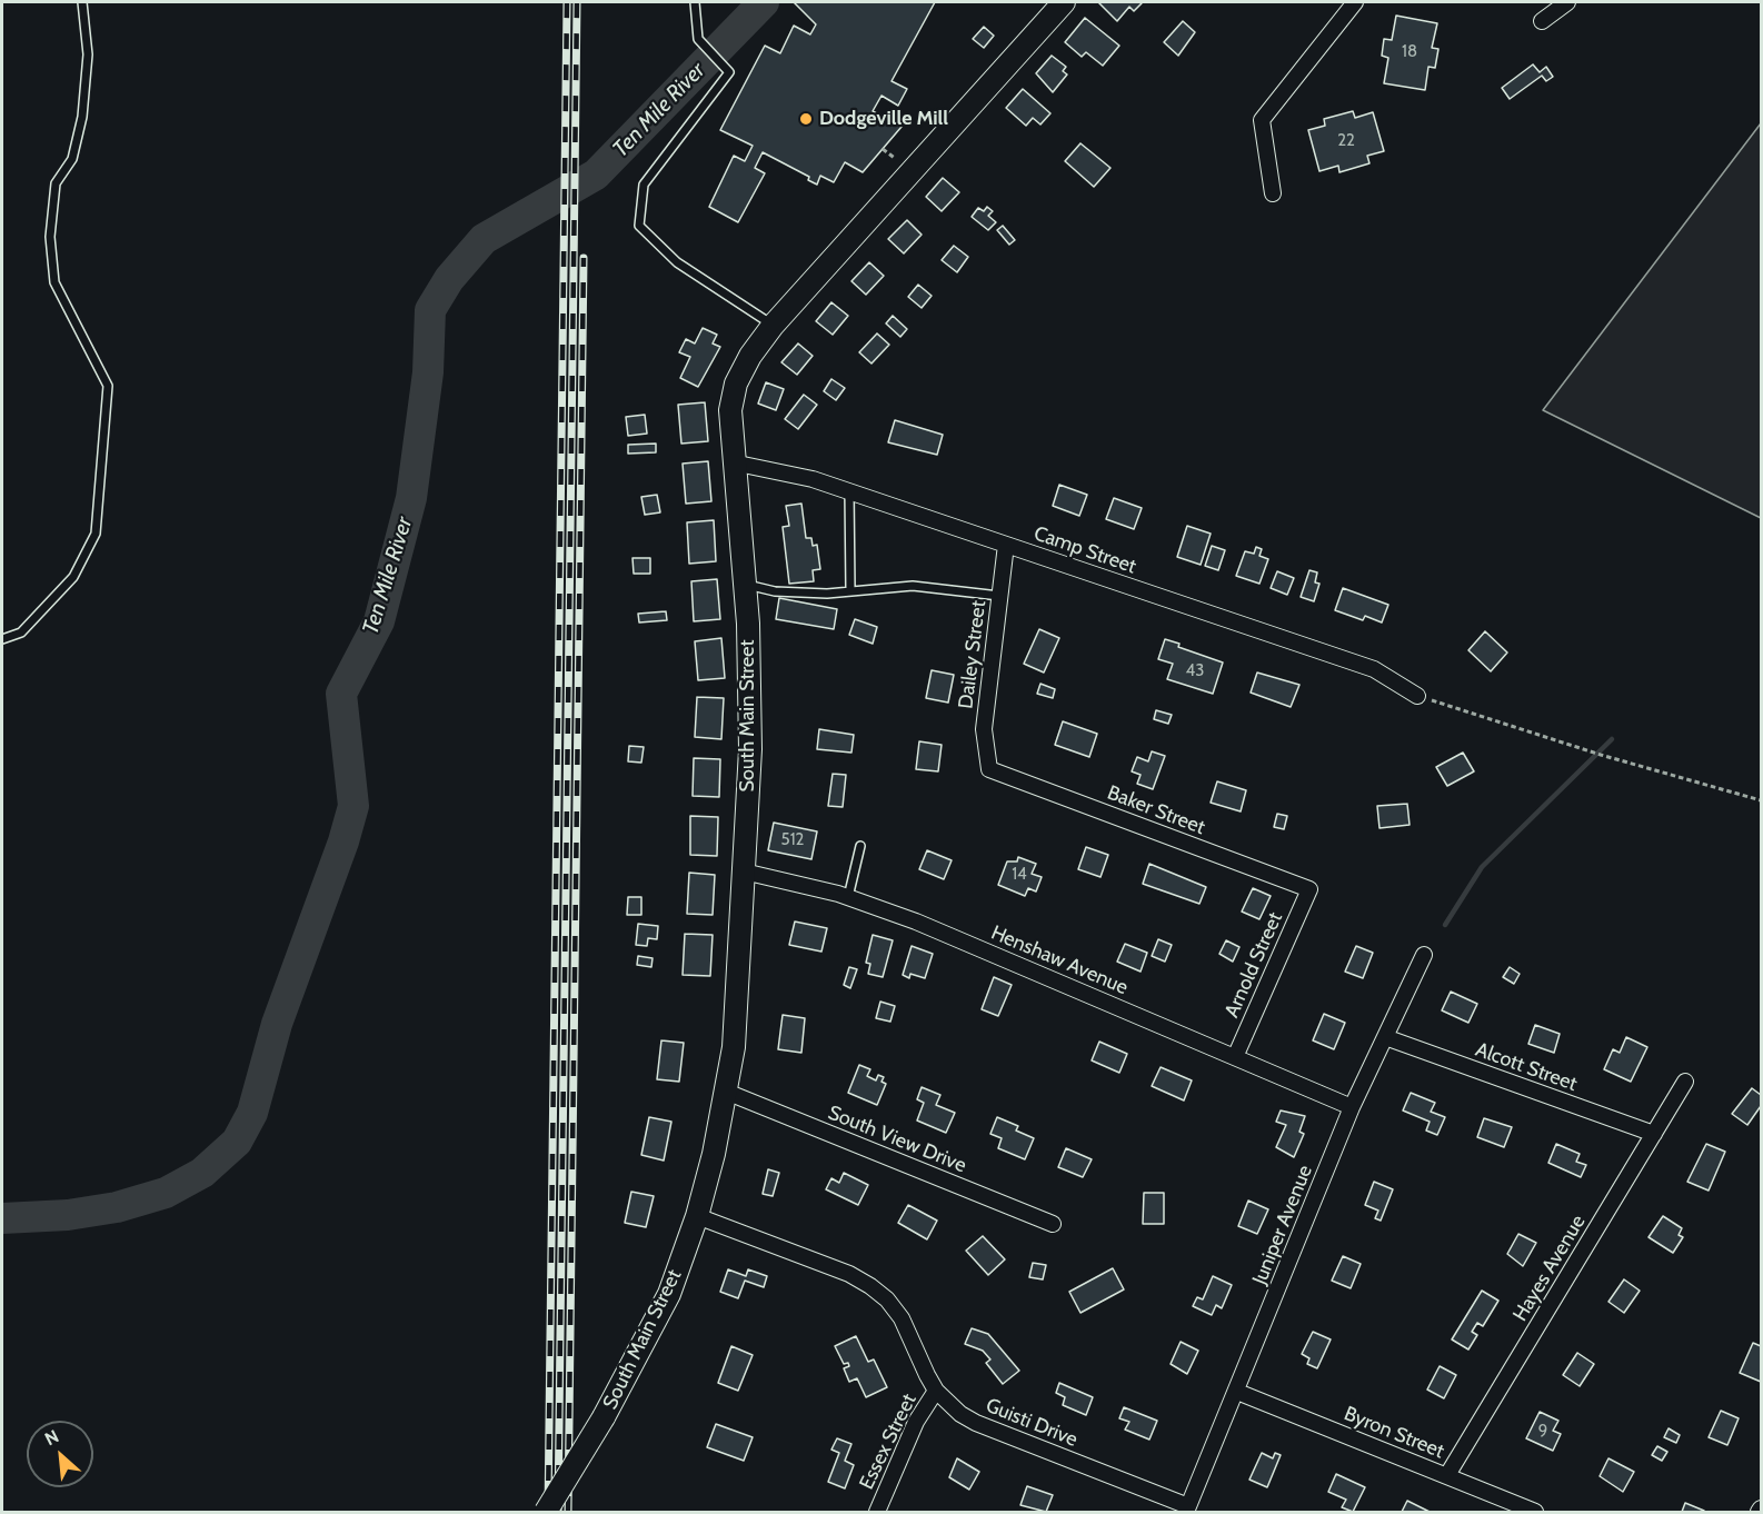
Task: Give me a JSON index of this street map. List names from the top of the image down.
{
  "streets": {
    "main road": ["South Main Street"],
    "street": [
      "Camp Street",
      "Dailey Street",
      "Baker Street",
      "Henshaw Avenue",
      "Arnold Street",
      "Alcott Street",
      "South View Drive",
      "Juniper Avenue",
      "Hayes Avenue",
      "Guisti Drive",
      "Byron Street",
      "Essex Street"
    ]
  },
  "crossings": [
    ["Camp Street", "Dailey Street"],
    ["Camp Street", "South Main Street"],
    ["Dailey Street", "Baker Street"],
    ["South Main Street", "Henshaw Avenue"],
    ["South Main Street", "South View Drive"],
    ["South Main Street", "Guisti Drive"],
    ["Baker Street", "Arnold Street"],
    ["Henshaw Avenue", "Arnold Street"],
    ["Henshaw Avenue", "Juniper Avenue"],
    ["Alcott Street", "Juniper Avenue"],
    ["Alcott Street", "Hayes Avenue"],
    ["Juniper Avenue", "Guisti Drive"],
    ["Juniper Avenue", "Byron Street"],
    ["Hayes Avenue", "Byron Street"],
    ["Guisti Drive", "Essex Street"]
  ],
  "water": ["Ten Mile River"],
  "places": ["Dodgeville Mill"],
  "house_numbers": [
    "18",
    "22",
    "43",
    "512",
    "14",
    "9"
  ],
  "north": "top left"
}
